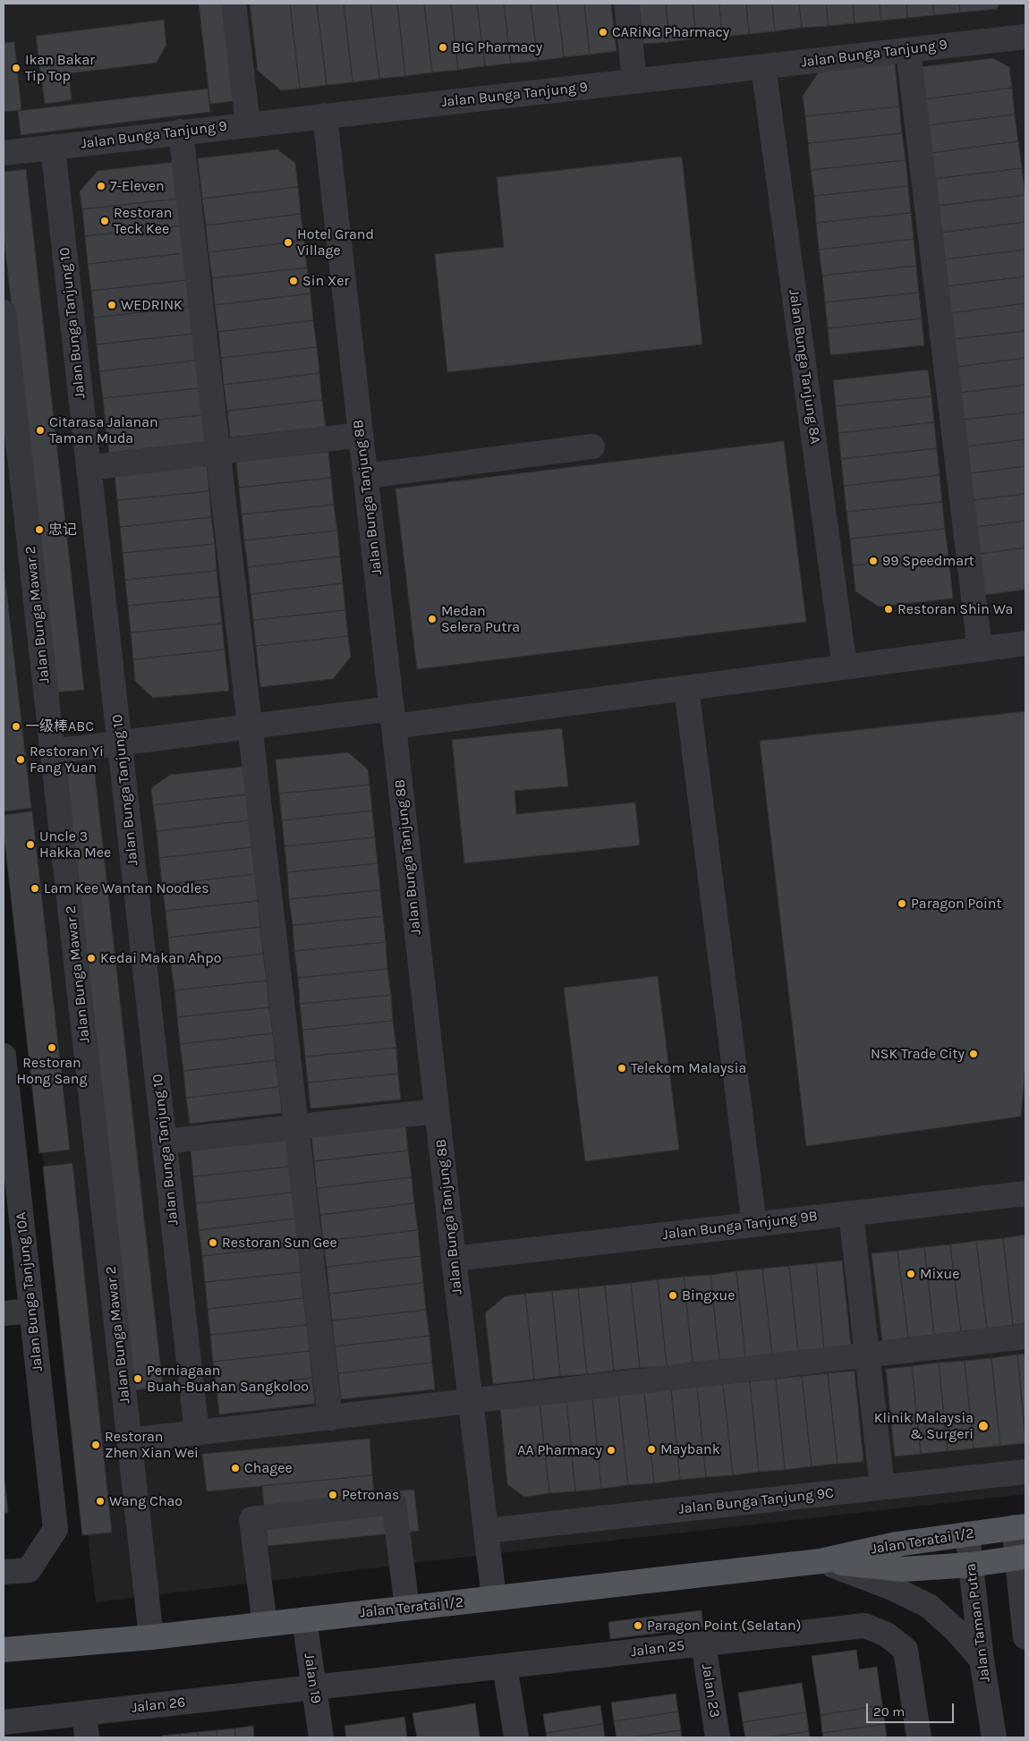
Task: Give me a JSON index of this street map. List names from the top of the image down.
{
  "streets": {
    "main road": ["Jalan Teratai 1/2"],
    "street": [
      "Jalan Bunga Tanjung 9",
      "Jalan Bunga Tanjung 10",
      "Jalan Bunga Tanjung 8A",
      "Jalan Bunga Tanjung 8B",
      "Jalan Bunga Mawar 2",
      "Jalan Bunga Tanjung 9B",
      "Jalan Bunga Tanjung 10A",
      "Jalan Bunga Tanjung 9C",
      "Jalan Taman Putra",
      "Jalan 25",
      "Jalan 19",
      "Jalan 23",
      "Jalan 26"
    ]
  },
  "crossings": [
    ["Jalan Bunga Tanjung 9", "Jalan Bunga Tanjung 10"],
    ["Jalan Bunga Tanjung 9", "Jalan Bunga Tanjung 8A"],
    ["Jalan Bunga Tanjung 9", "Jalan Bunga Tanjung 8B"],
    ["Jalan Bunga Tanjung 8B", "Jalan Bunga Tanjung 9B"],
    ["Jalan Bunga Tanjung 8B", "Jalan Bunga Tanjung 9C"],
    ["Jalan Bunga Tanjung 8B", "Jalan Teratai 1/2"],
    ["Jalan Bunga Mawar 2", "Jalan Teratai 1/2"],
    ["Jalan Teratai 1/2", "Jalan Taman Putra"],
    ["Jalan Teratai 1/2", "Jalan 19"],
    ["Jalan 25", "Jalan 19"],
    ["Jalan 25", "Jalan 23"],
    ["Jalan 25", "Jalan 26"],
    ["Jalan 19", "Jalan 26"]
  ],
  "places": [
    "CARiNG Pharmacy",
    "BIG Pharmacy",
    "Ikan Bakar Tip Top",
    "7-Eleven",
    "Restoran Teck Kee",
    "Hotel Grand Village",
    "Sin Xer",
    "WEDRINK",
    "Citarasa Jalanan Taman Muda",
    "忠记",
    "99 Speedmart",
    "Restoran Shin Wa",
    "Medan Selera Putra",
    "一级棒ABC",
    "Restoran Yi Fang Yuan",
    "Uncle 3 Hakka Mee",
    "Lam Kee Wantan Noodles",
    "Paragon Point",
    "Kedai Makan Ahpo",
    "Restoran Hong Sang",
    "NSK Trade City",
    "Telekom Malaysia",
    "Restoran Sun Gee",
    "Mixue",
    "Bingxue",
    "Perniagaan Buah-Buahan Sangkoloo",
    "Klinik Malaysia & Surgeri",
    "Restoran Zhen Xian Wei",
    "Maybank",
    "AA Pharmacy",
    "Chagee",
    "Petronas",
    "Wang Chao",
    "Paragon Point (Selatan)"
  ],
  "scale_bar": "20 m"
}
